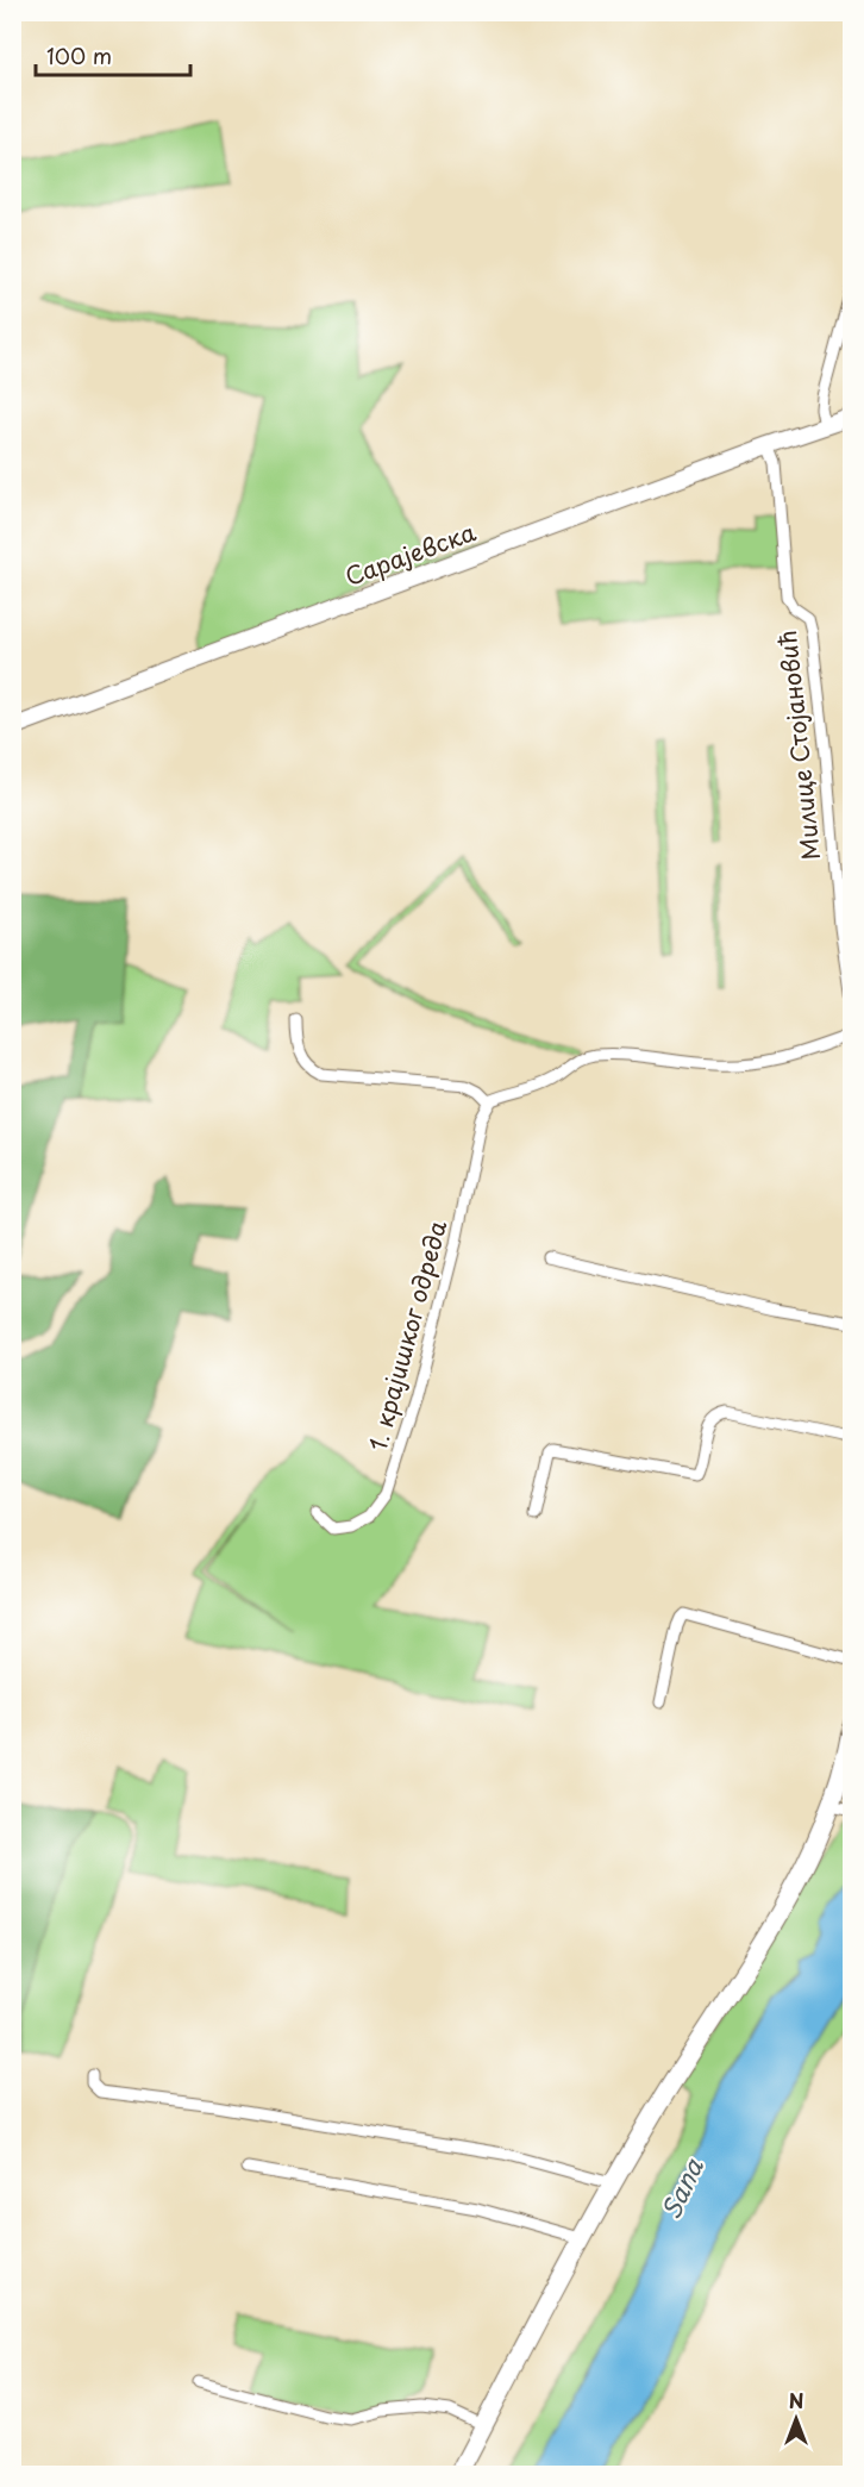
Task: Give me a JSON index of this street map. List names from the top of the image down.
{
  "streets": {
    "main road": ["Сарајевска"],
    "street": ["Милице Стојановић", "1. крајишког одреда"]
  },
  "crossings": [
    ["Сарајевска", "Милице Стојановић"]
  ],
  "water": ["Sana"],
  "scale_bar": "100 m",
  "north": "top"
}
